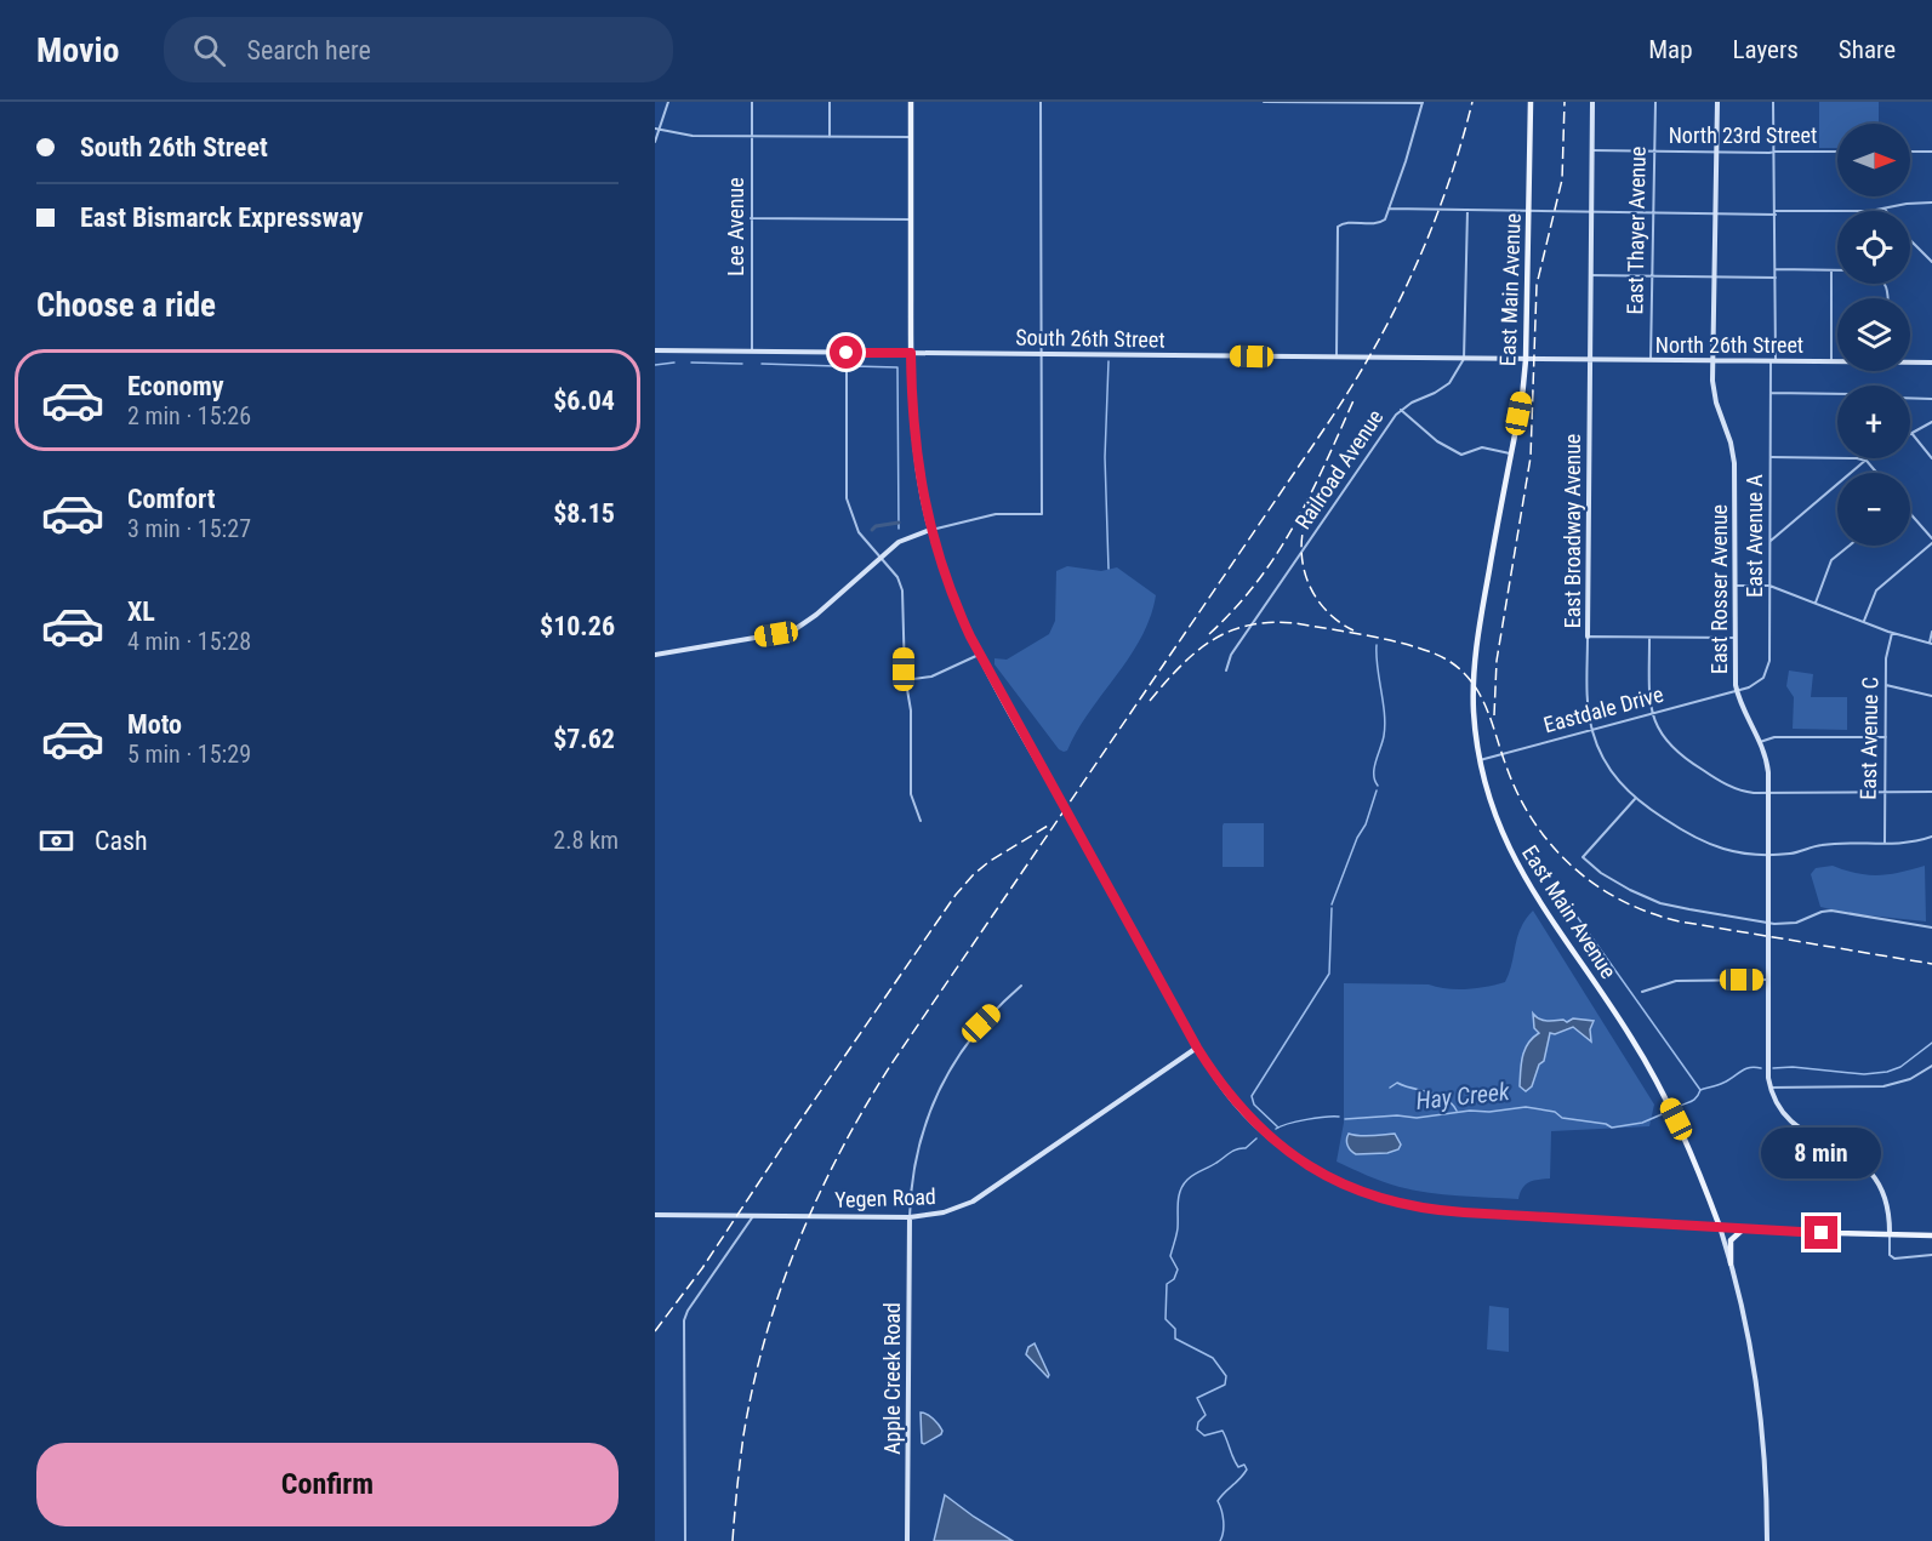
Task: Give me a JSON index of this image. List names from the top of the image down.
{
  "streets": {
    "main road": ["East Main Avenue"],
    "street": [
      "North 23rd Street",
      "Lee Avenue",
      "East Thayer Avenue",
      "South 26th Street",
      "North 26th Street",
      "Railroad Avenue",
      "East Broadway Avenue",
      "East Avenue A",
      "East Rosser Avenue",
      "Eastdale Drive",
      "East Avenue C",
      "Yegen Road",
      "Apple Creek Road"
    ]
  },
  "crossings": [
    ["North 23rd Street", "East Thayer Avenue"],
    ["North 23rd Street", "East Broadway Avenue"],
    ["North 23rd Street", "East Avenue A"],
    ["North 23rd Street", "East Rosser Avenue"],
    ["Lee Avenue", "South 26th Street"],
    ["East Thayer Avenue", "North 26th Street"],
    ["East Main Avenue", "South 26th Street"],
    ["East Main Avenue", "North 26th Street"],
    ["East Main Avenue", "Eastdale Drive"],
    ["South 26th Street", "North 26th Street"],
    ["South 26th Street", "Railroad Avenue"],
    ["North 26th Street", "East Broadway Avenue"],
    ["North 26th Street", "East Avenue A"],
    ["North 26th Street", "East Rosser Avenue"],
    ["East Broadway Avenue", "East Rosser Avenue"],
    ["East Broadway Avenue", "Eastdale Drive"],
    ["East Broadway Avenue", "East Avenue C"],
    ["East Avenue A", "East Rosser Avenue"],
    ["East Avenue A", "Eastdale Drive"],
    ["East Rosser Avenue", "Eastdale Drive"],
    ["Yegen Road", "Apple Creek Road"]
  ],
  "water": ["Hay Creek"],
  "north": "right",
  "page": {
    "header": "Movio",
    "search": "Search here",
    "nav": ["Map", "Layers", "Share"],
    "banner": ["South 26th Street", "East Bismarck Expressway"],
    "map_buttons": ["+", "−"],
    "heading": "Choose a ride",
    "list": [
      {
        "name": "Economy",
        "note": "2 min · 15:26",
        "value": "$6.04"
      },
      {
        "name": "Comfort",
        "note": "3 min · 15:27",
        "value": "$8.15"
      },
      {
        "name": "XL",
        "note": "4 min · 15:28",
        "value": "$10.26"
      },
      {
        "name": "Moto",
        "note": "5 min · 15:29",
        "value": "$7.62"
      }
    ],
    "pay": ["Cash", "2.8 km"],
    "bubble": "8 min",
    "buttons": "Confirm"
  }
}
